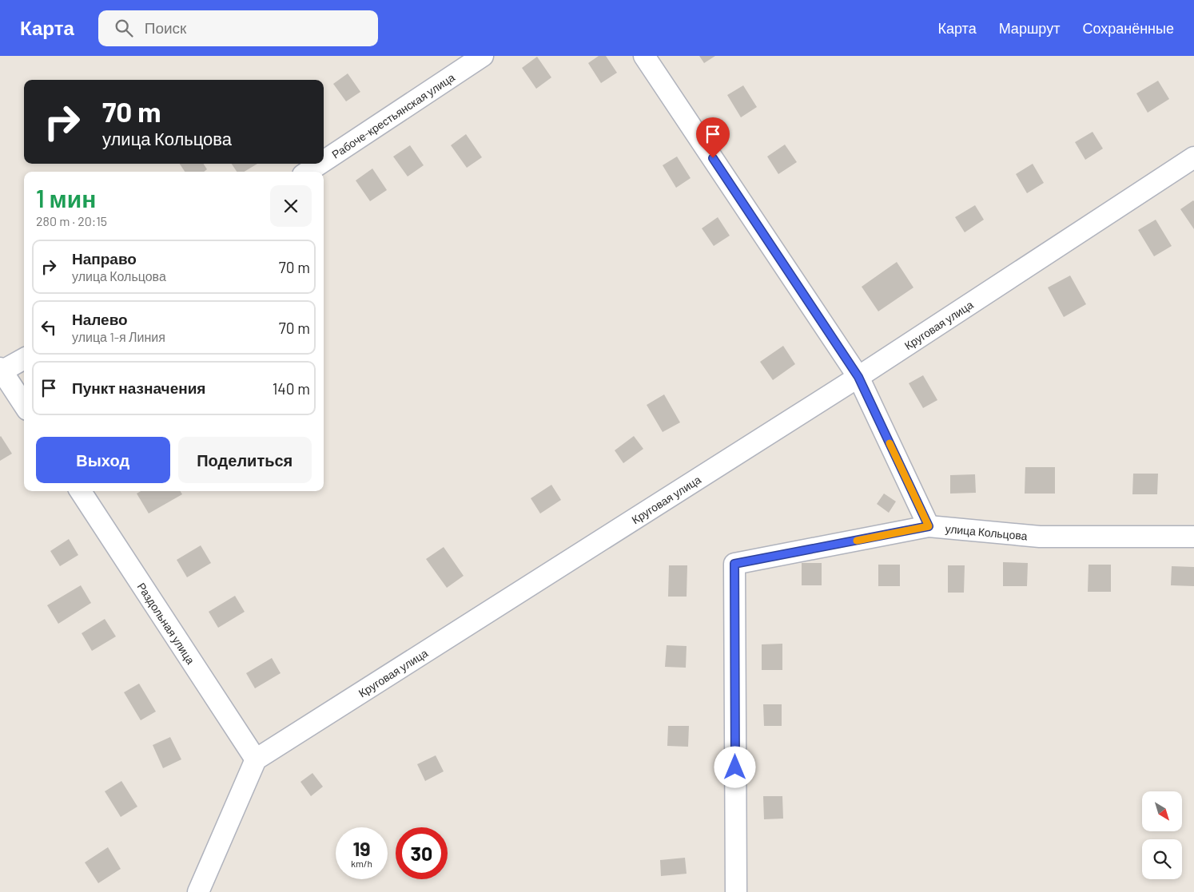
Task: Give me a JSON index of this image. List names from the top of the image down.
{
  "streets": {
    "street": [
      "Рабоче-крестьянская улица",
      "Круговая улица",
      "улица Кольцова",
      "Раздольная улица"
    ]
  },
  "crossings": [
    ["Круговая улица", "Раздольная улица"]
  ],
  "north": "bottom right",
  "page": {
    "header": "Карта",
    "search": "Поиск",
    "nav": ["Карта", "Маршрут", "Сохранённые"],
    "turn": ["70 m", "улица Кольцова"],
    "heading": ["1 мин", "280 m · 20:15"],
    "list": [
      {
        "name": "Направо",
        "note": "улица Кольцова",
        "value": "70 m"
      },
      {
        "name": "Налево",
        "note": "улица 1-я Линия",
        "value": "70 m"
      },
      {
        "name": "Пункт назначения",
        "value": "140 m"
      }
    ],
    "buttons": ["Выход", "Поделиться"],
    "speed": "19 km/h",
    "limit": "30"
  }
}
